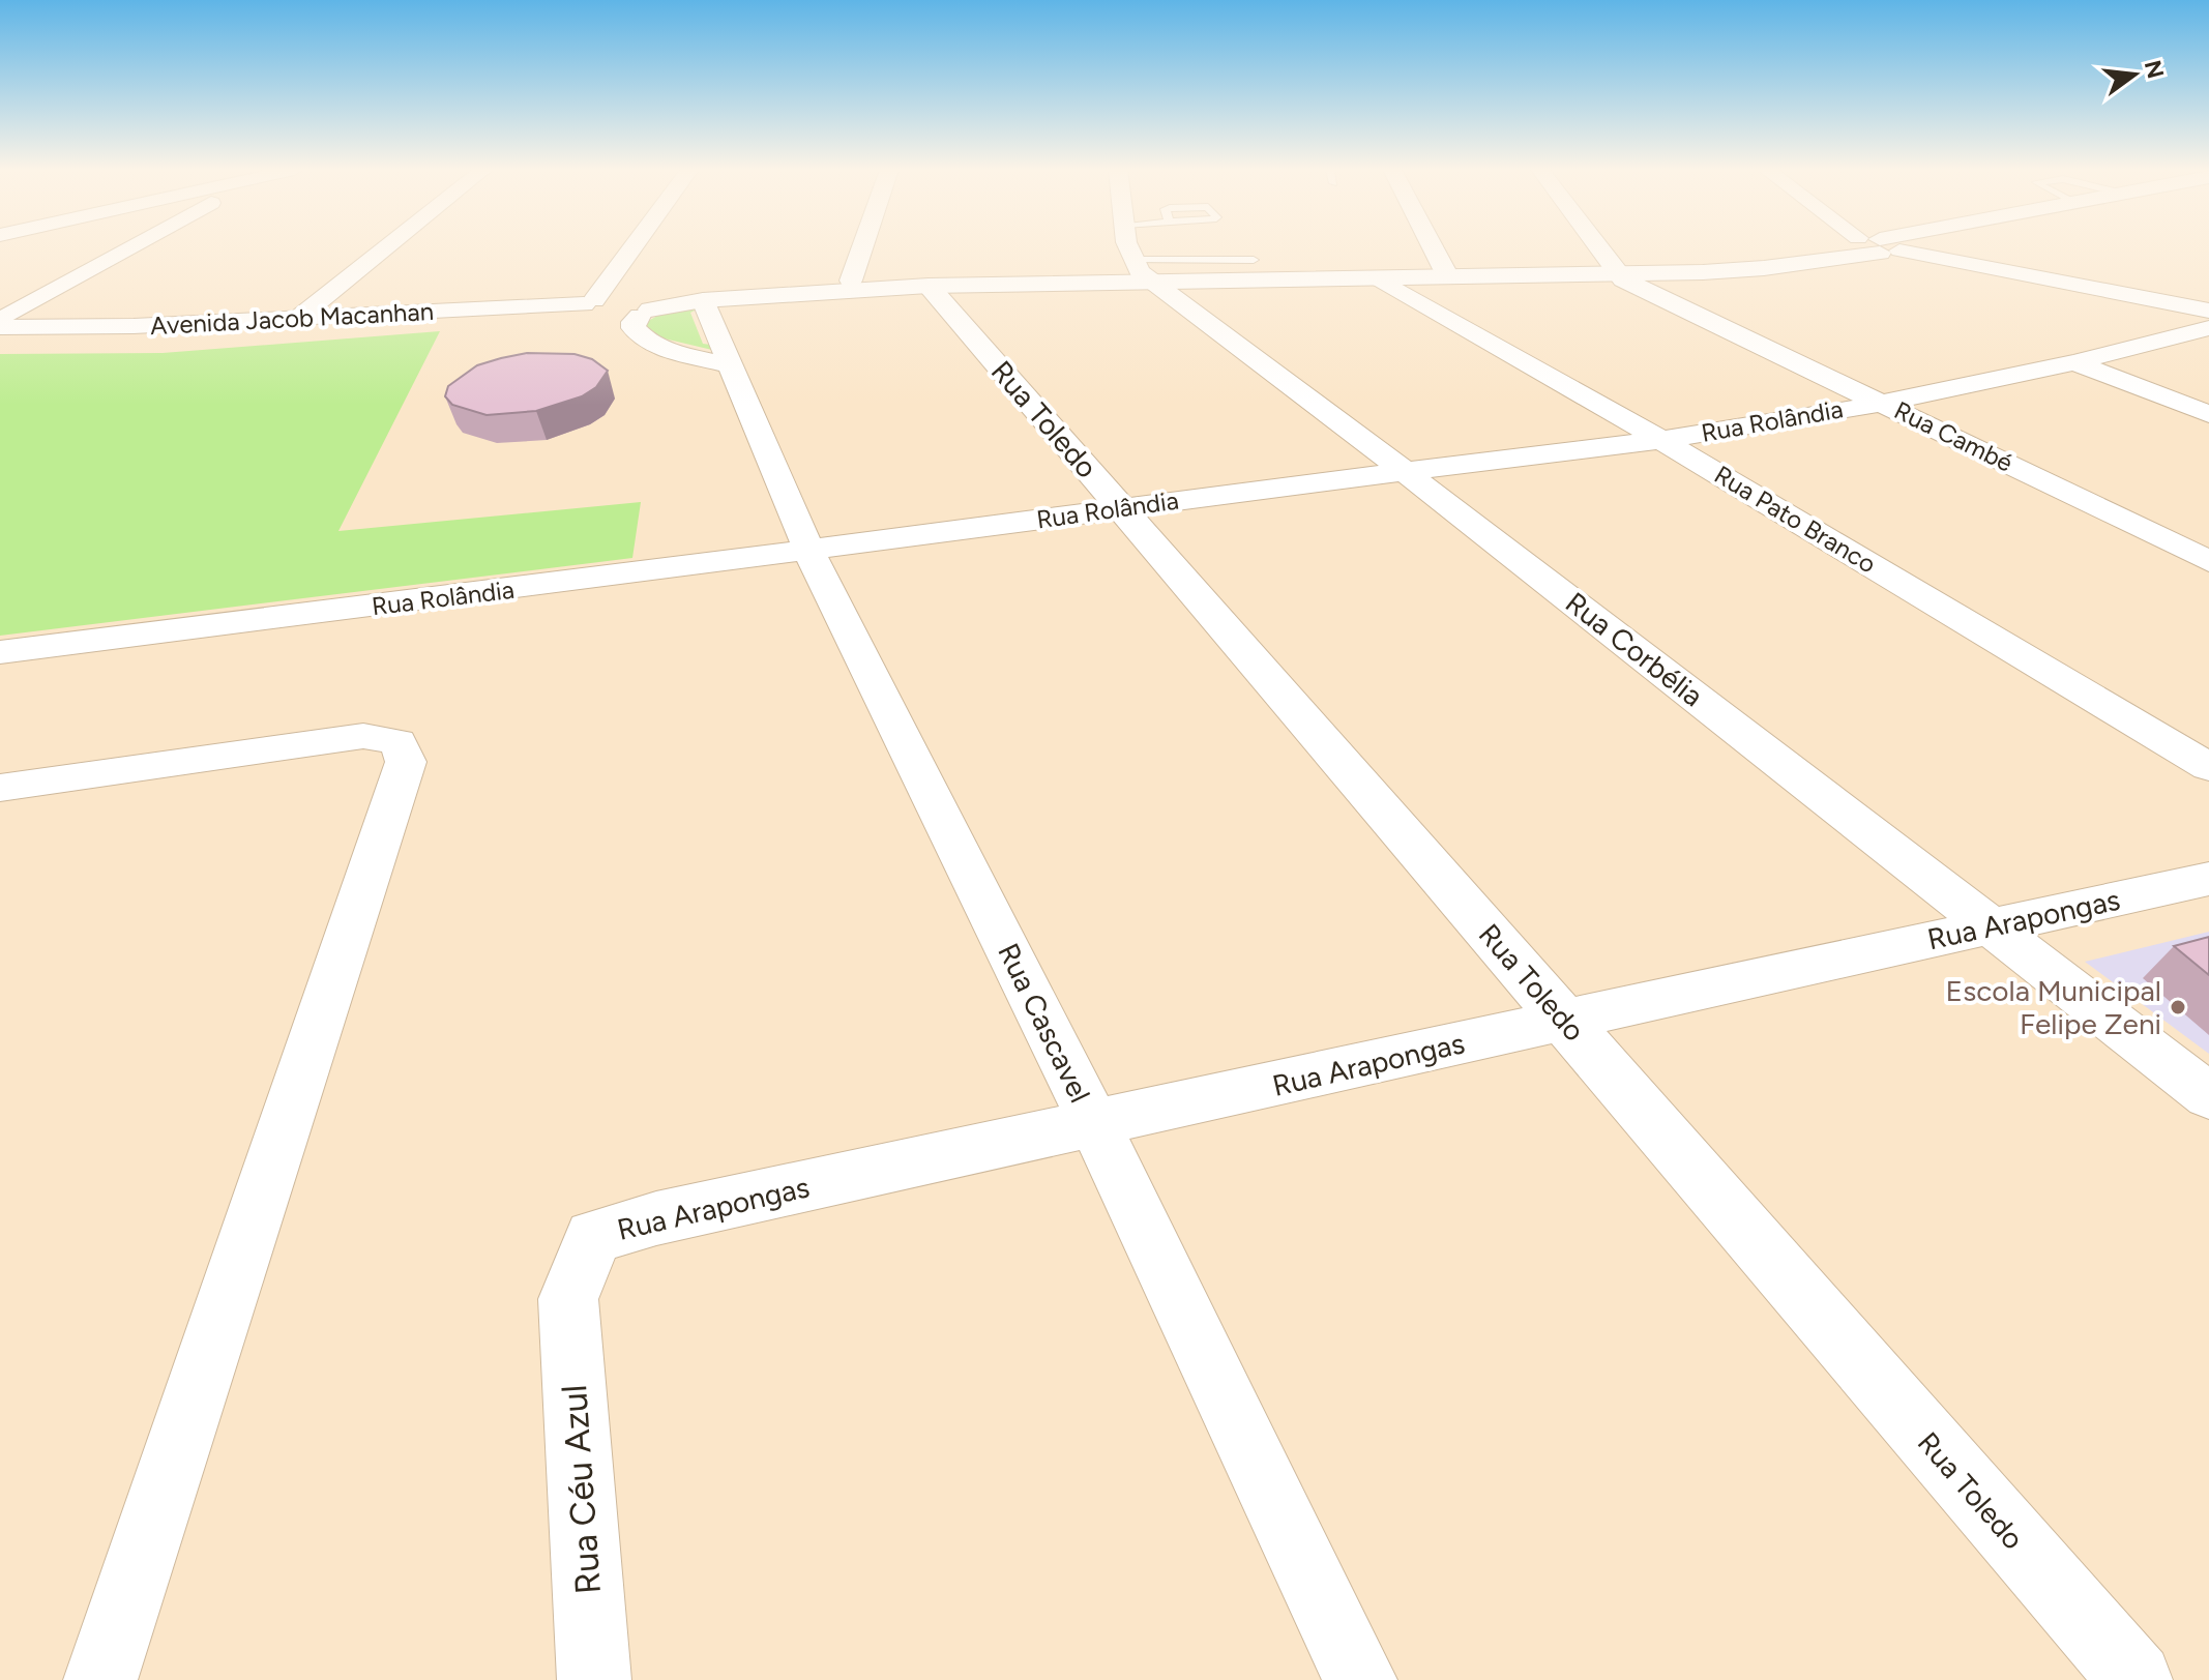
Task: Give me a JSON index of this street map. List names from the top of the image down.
{
  "streets": {
    "main road": ["Avenida Jacob Macanhan"],
    "street": [
      "Rua Toledo",
      "Rua Rolândia",
      "Rua Cambé",
      "Rua Pato Branco",
      "Rua Corbélia",
      "Rua Arapongas",
      "Rua Cascavel",
      "Rua Céu Azul"
    ]
  },
  "crossings": [
    ["Rua Toledo", "Rua Rolândia"],
    ["Rua Toledo", "Rua Arapongas"],
    ["Rua Rolândia", "Rua Cambé"],
    ["Rua Rolândia", "Rua Pato Branco"],
    ["Rua Rolândia", "Rua Corbélia"],
    ["Rua Rolândia", "Rua Cascavel"],
    ["Rua Corbélia", "Rua Arapongas"],
    ["Rua Arapongas", "Rua Cascavel"],
    ["Rua Arapongas", "Rua Céu Azul"]
  ],
  "places": ["Escola Municipal Felipe Zeni"],
  "north": "right"
}
